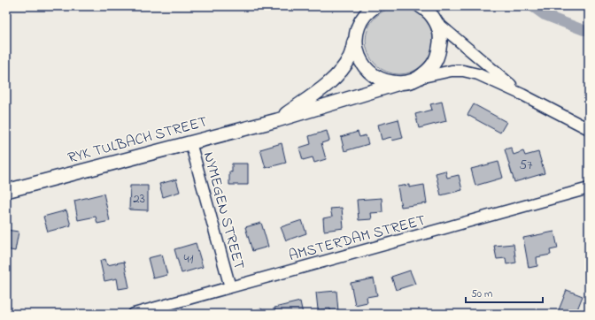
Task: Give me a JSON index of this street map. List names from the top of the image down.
{
  "streets": {
    "street": ["RYK TULBACH STREET", "NYMEGEN STREET", "AMSTERDAM STREET"]
  },
  "crossings": [
    ["RYK TULBACH STREET", "NYMEGEN STREET"],
    ["NYMEGEN STREET", "AMSTERDAM STREET"]
  ],
  "house_numbers": ["57", "23", "41"],
  "scale_bar": "50 m"
}
